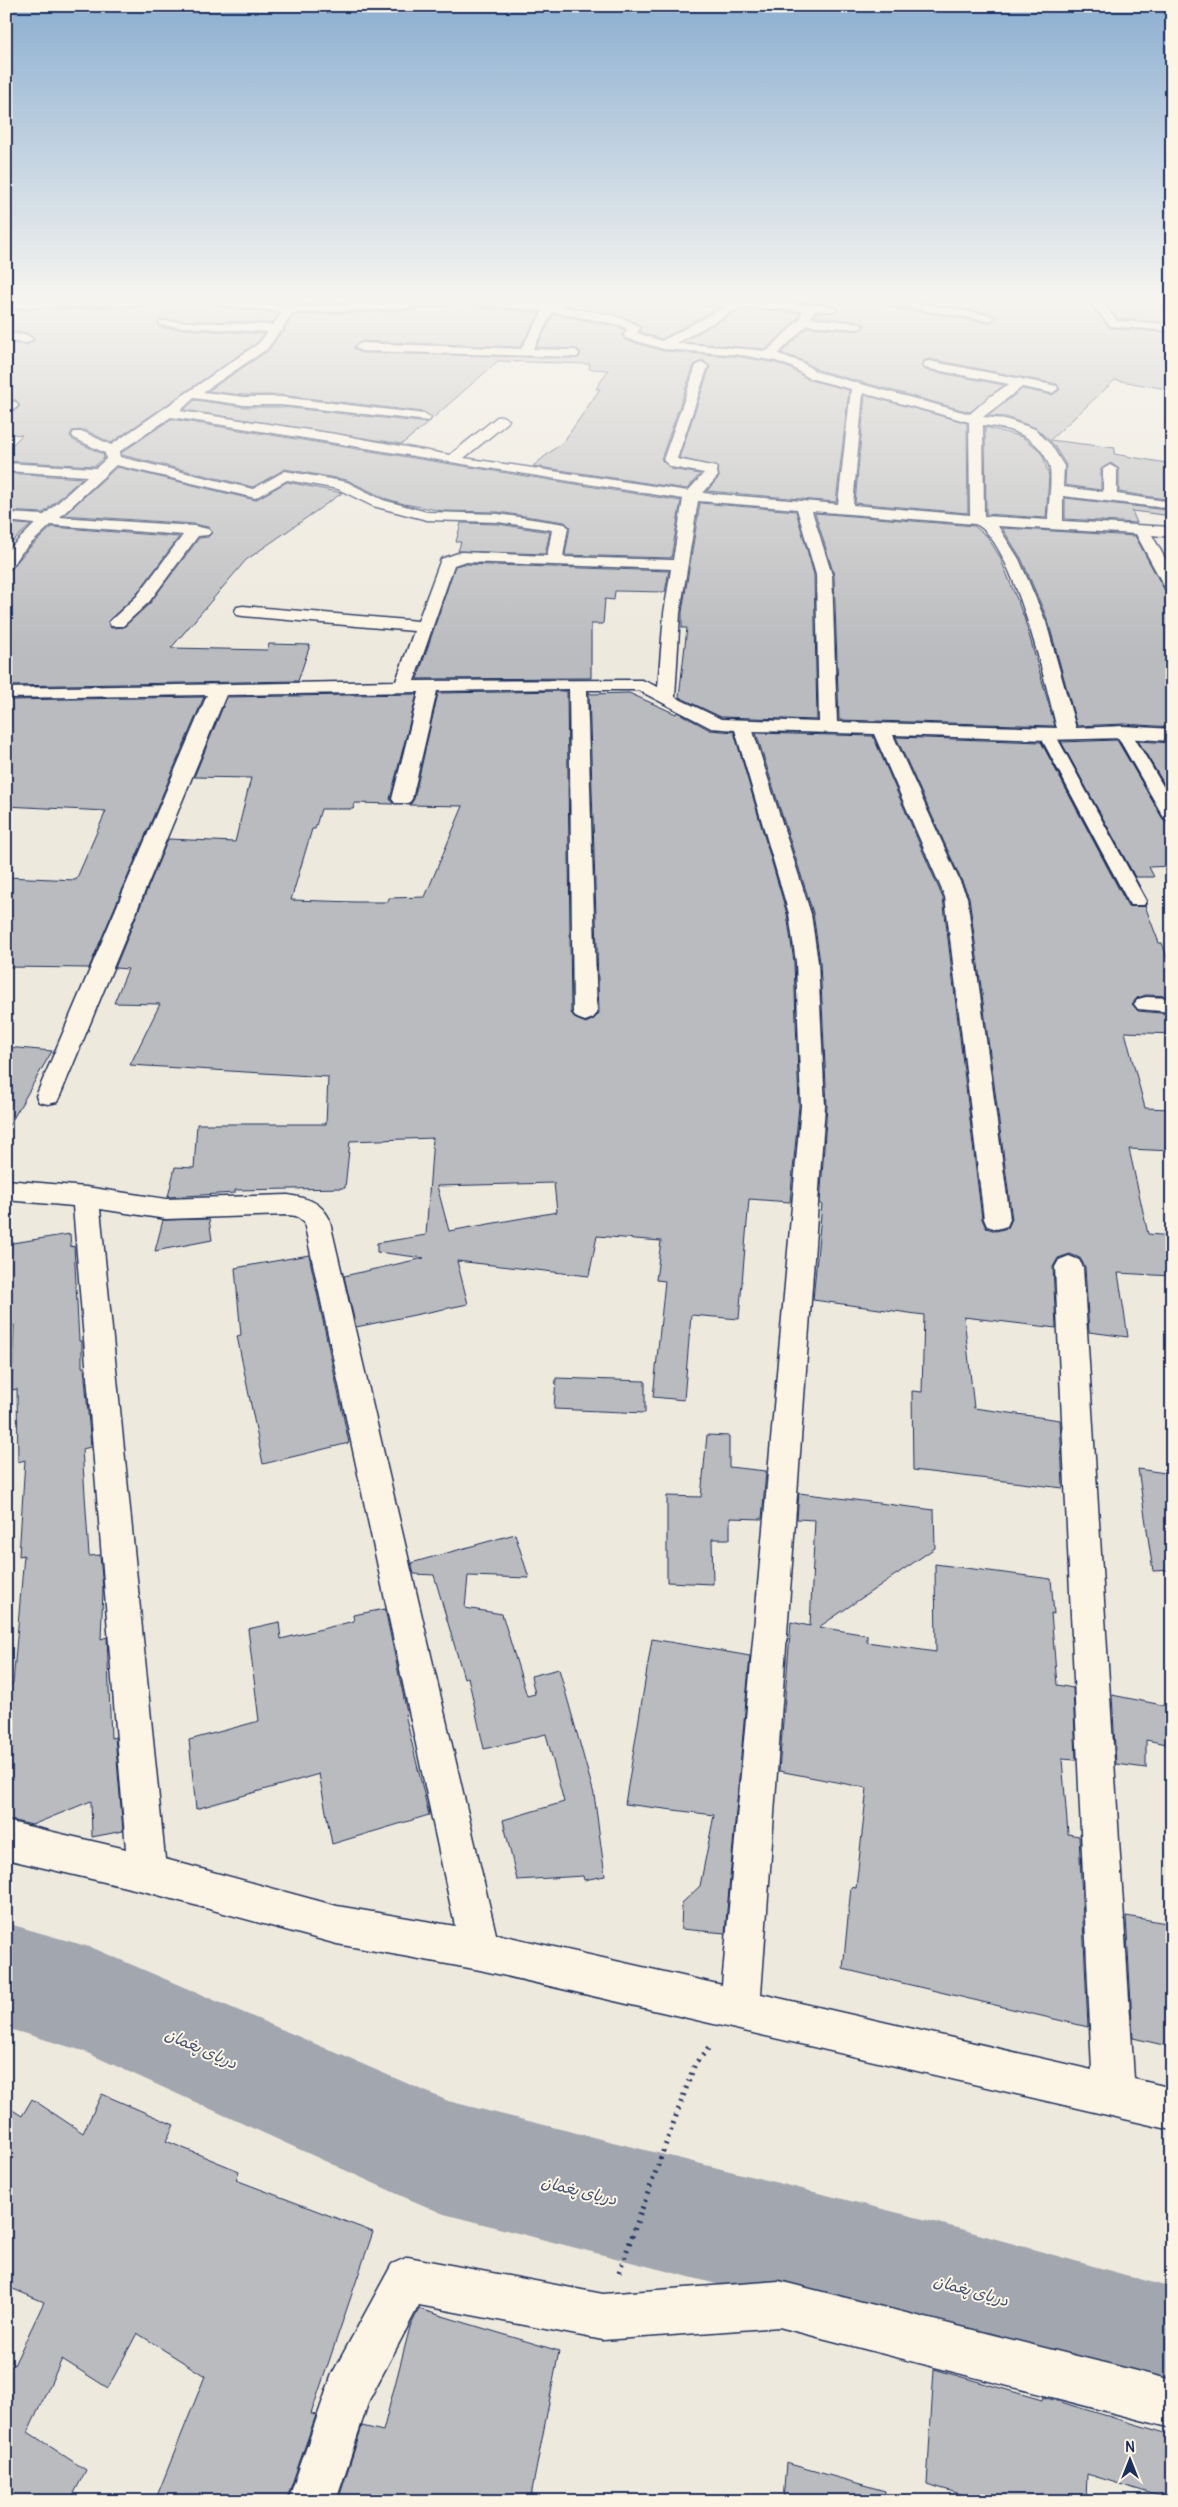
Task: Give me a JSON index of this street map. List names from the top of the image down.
{
  "water": ["دریای پغمان"],
  "north": "top"
}
